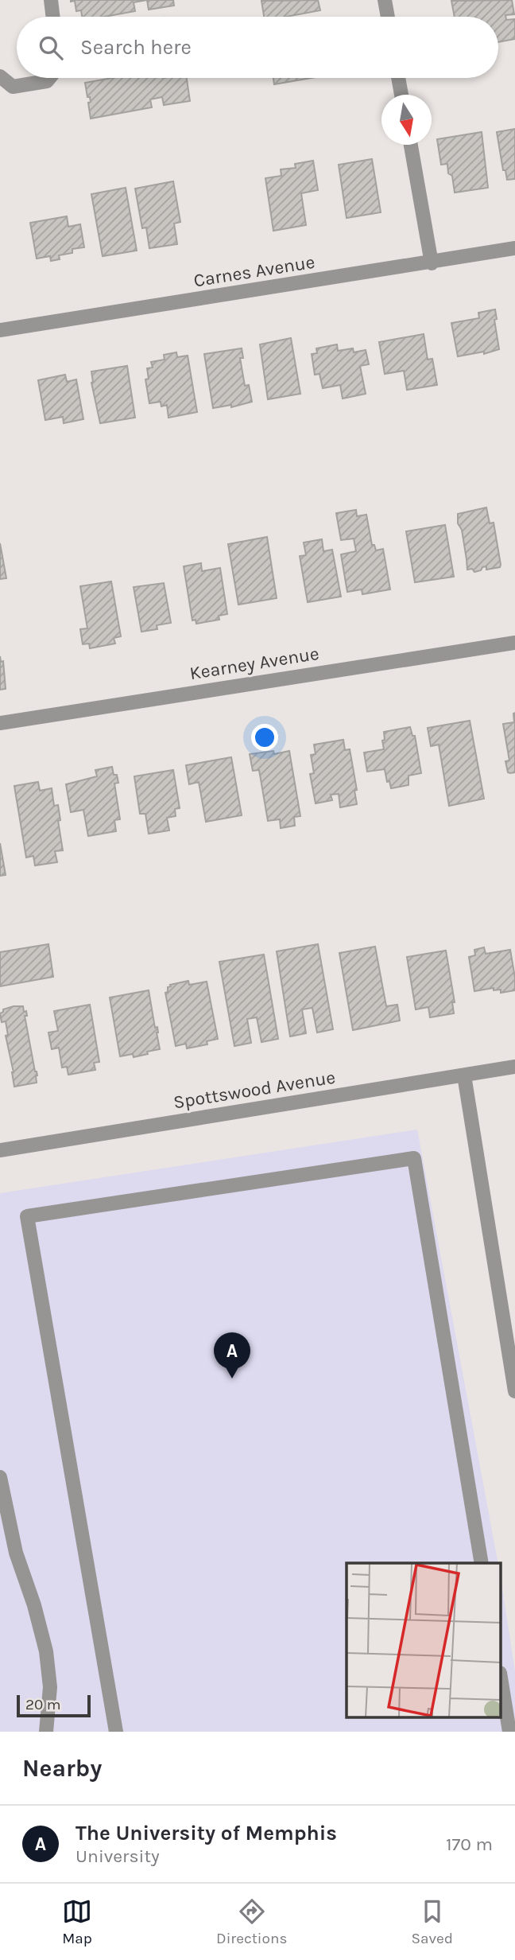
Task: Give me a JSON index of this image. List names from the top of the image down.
{
  "streets": {
    "street": ["Carnes Avenue", "Kearney Avenue", "Spottswood Avenue"]
  },
  "scale_bar": "20 m",
  "north": "bottom",
  "page": {
    "search": "Search here",
    "pins": "A",
    "scale": "20 m",
    "heading": "Nearby",
    "list": [
      {
        "mark": "A",
        "name": "The University of Memphis",
        "note": "University",
        "value": "170 m"
      }
    ],
    "nav": ["Map", "Directions", "Saved"]
  }
}
